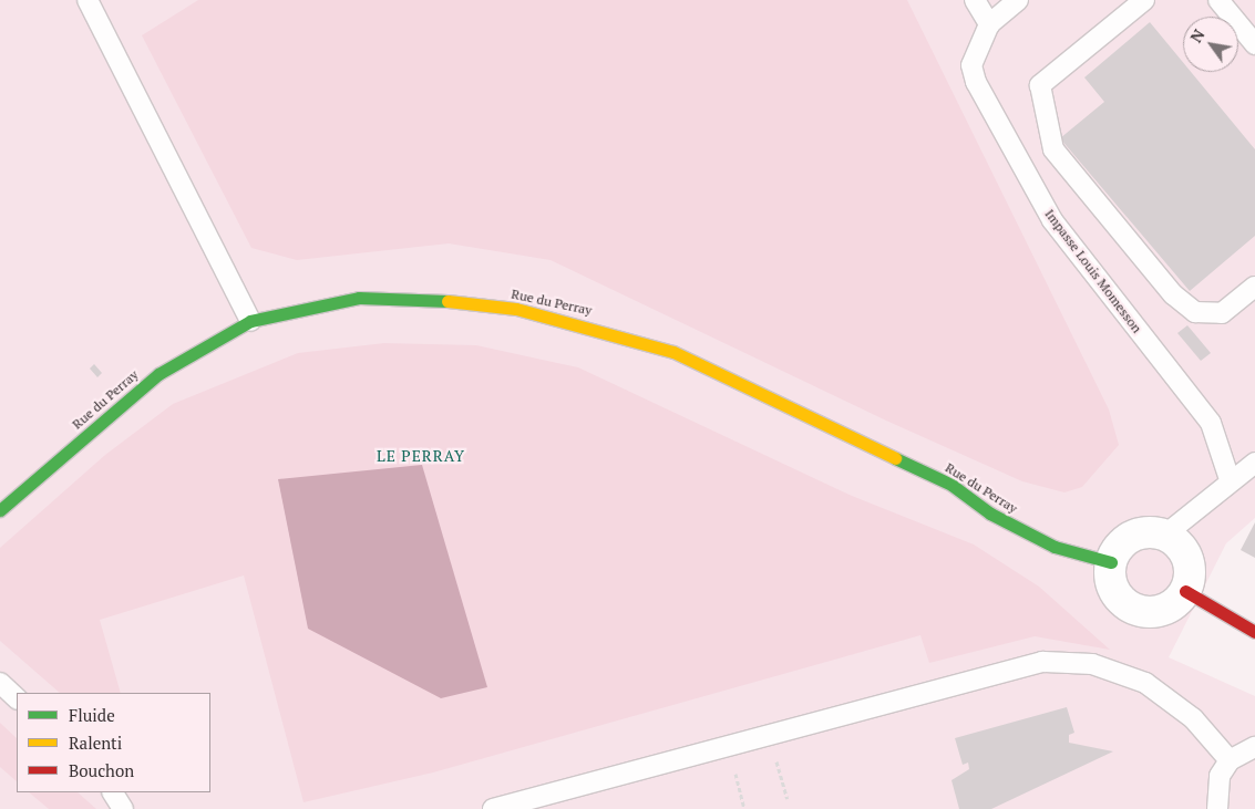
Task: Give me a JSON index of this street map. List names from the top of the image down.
{
  "streets": {
    "street": ["Rue du Perray"],
    "lane": ["Impasse Louis Momesson"]
  },
  "districts": ["LE PERRAY"],
  "legend": ["Fluide", "Ralenti", "Bouchon"],
  "north": "top left"
}
